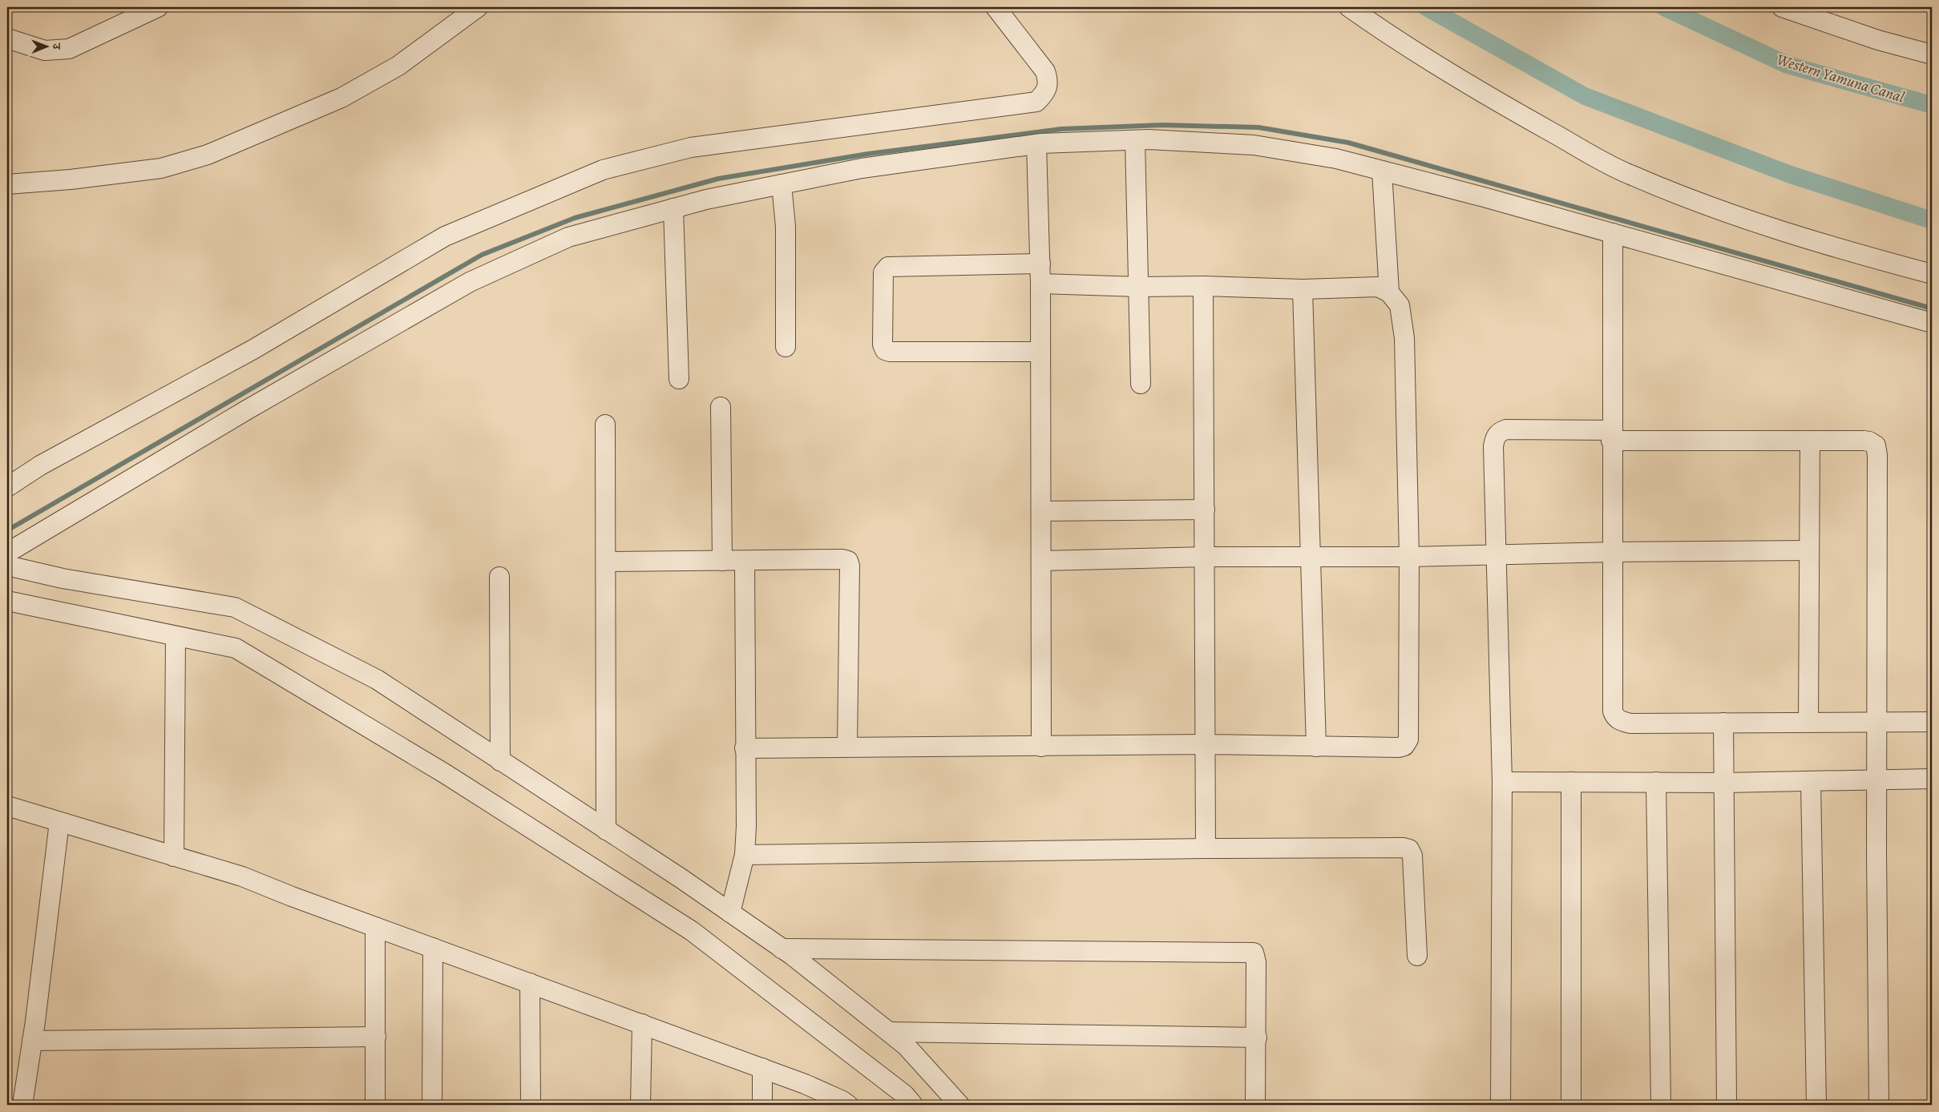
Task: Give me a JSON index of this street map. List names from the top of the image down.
{
  "water": ["Western Yamuna Canal"],
  "north": "right"
}
